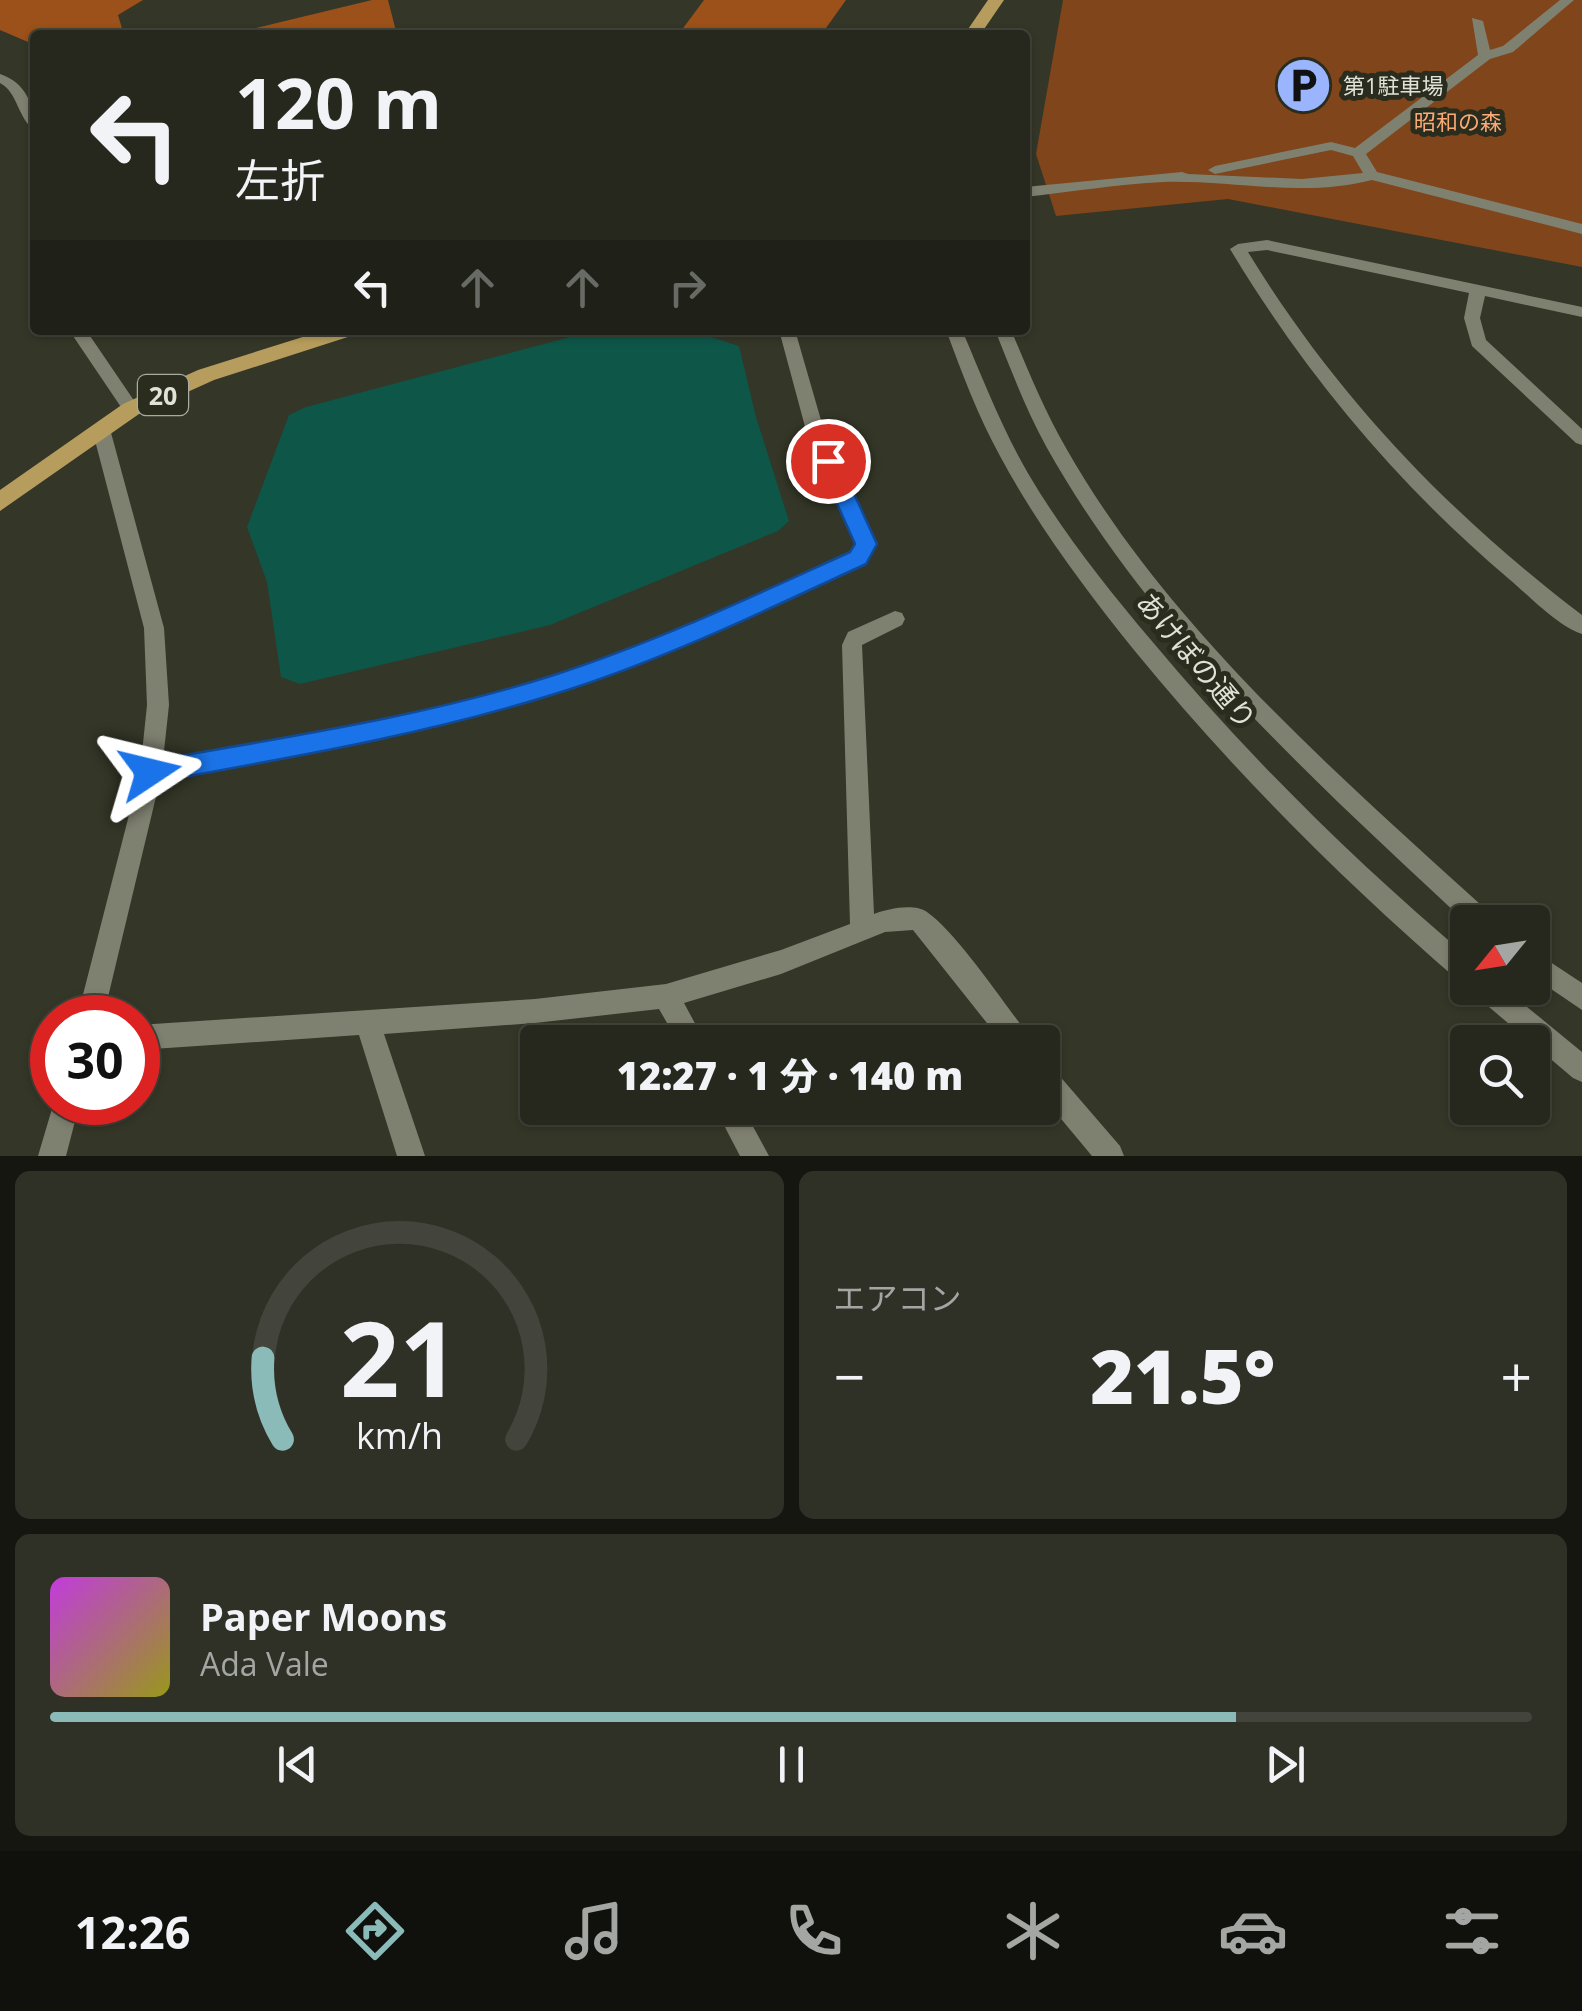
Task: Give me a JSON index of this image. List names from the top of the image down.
{
  "streets": {
    "main road": ["20"],
    "street": ["あけぼの通り"]
  },
  "parks": ["昭和の森"],
  "places": {
    "parking": ["第1駐車場"]
  },
  "north": "bottom left",
  "page": {
    "turn": ["120 m", "左折"],
    "limit": "30",
    "trip": "12:27 · 1 分 · 140 m",
    "tile": "エアコン",
    "heat": ["−", "21.5°", "+"],
    "song": ["Paper Moons", "Ada Vale"],
    "tabs": "12:26",
    "gauge": ["21", "km/h"]
  }
}
